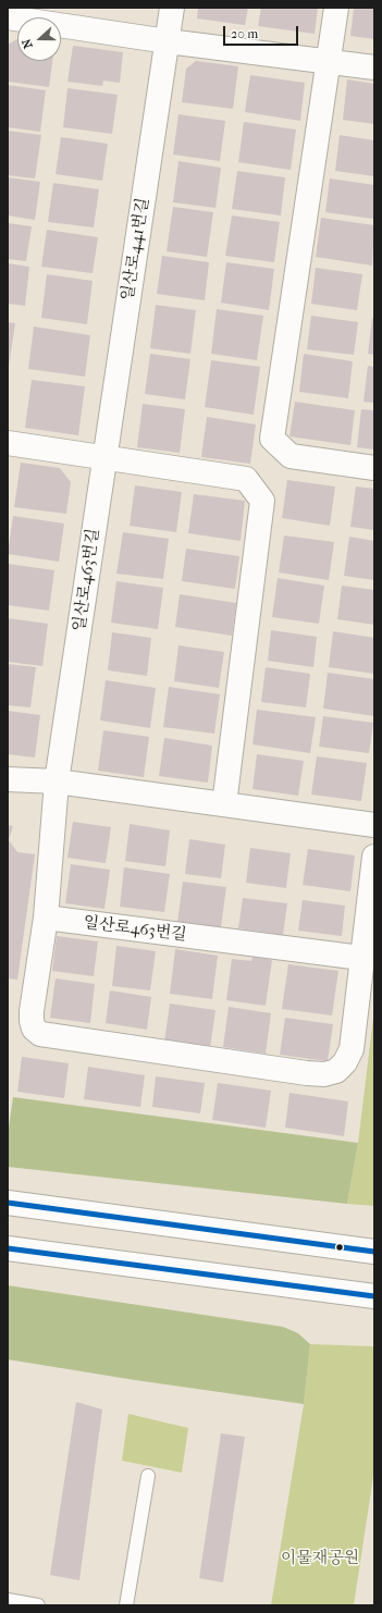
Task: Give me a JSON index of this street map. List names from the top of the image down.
{
  "streets": {
    "street": ["일산로441번길", "일산로463번길"]
  },
  "crossings": [
    ["일산로441번길", "일산로463번길"]
  ],
  "parks": ["이물재공원"],
  "scale_bar": "20 m",
  "north": "left"
}
